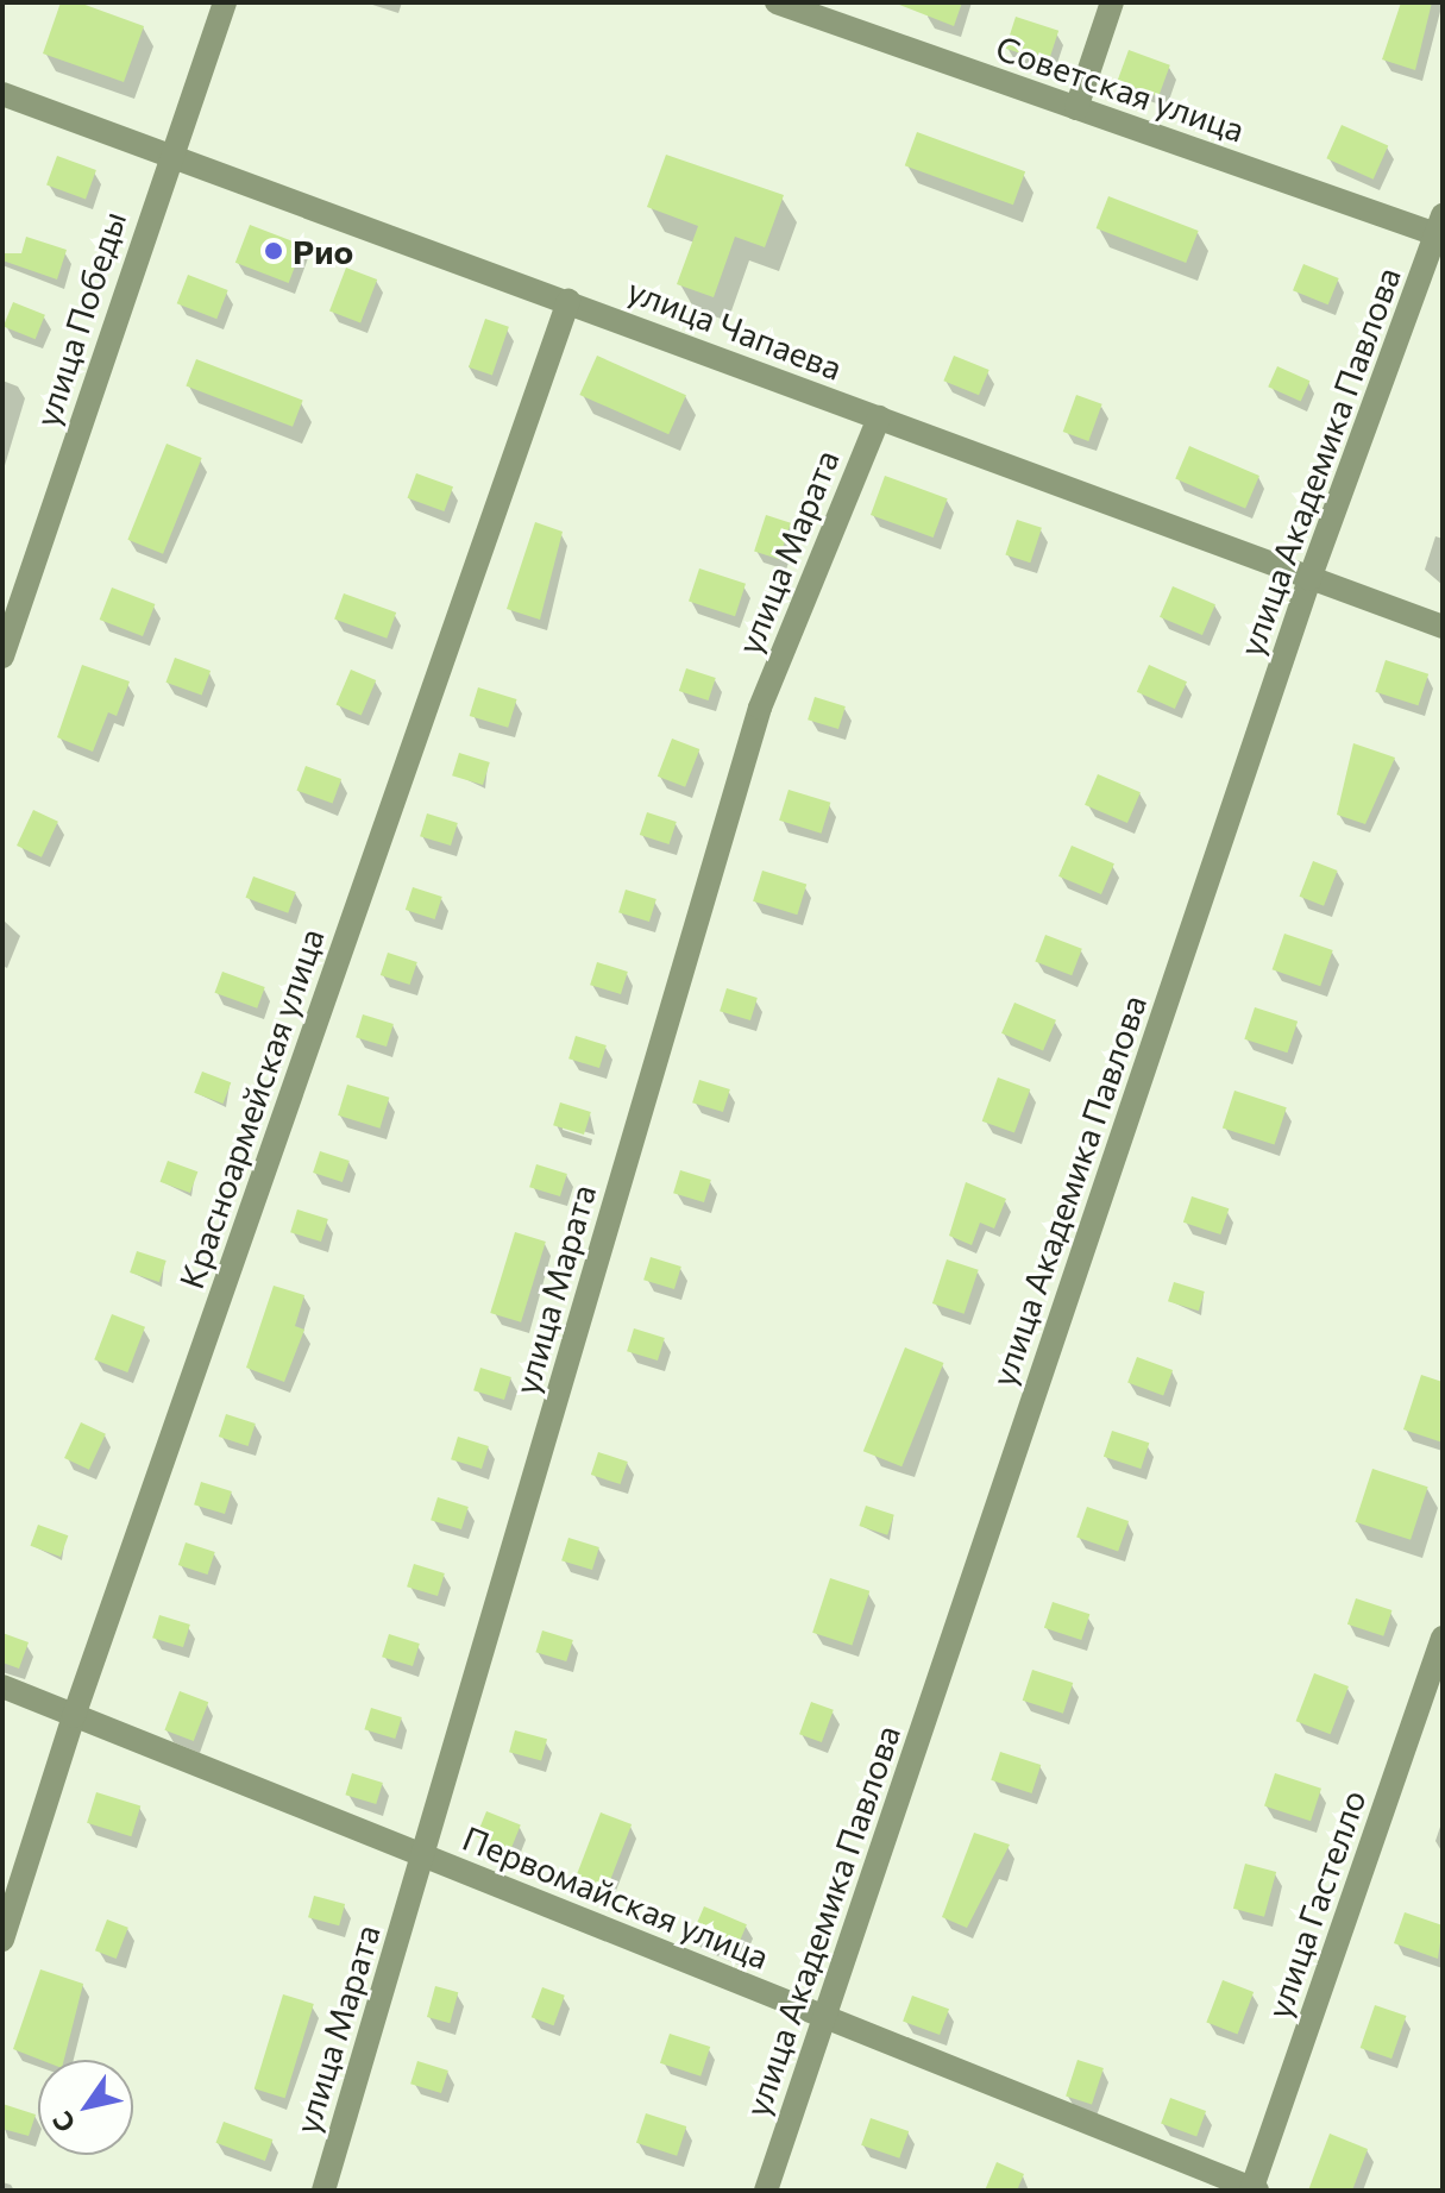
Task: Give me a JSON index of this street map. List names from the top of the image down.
{
  "streets": {
    "street": [
      "Советская улица",
      "улица Победы",
      "улица Чапаева",
      "улица Академика Павлова",
      "улица Марата",
      "Красноармейская улица",
      "Первомайская улица",
      "улица Гастелло"
    ]
  },
  "crossings": [
    ["Советская улица", "улица Академика Павлова"],
    ["улица Победы", "улица Чапаева"],
    ["улица Чапаева", "улица Академика Павлова"],
    ["улица Чапаева", "улица Марата"],
    ["улица Чапаева", "Красноармейская улица"],
    ["улица Академика Павлова", "Первомайская улица"],
    ["улица Марата", "Первомайская улица"],
    ["Красноармейская улица", "Первомайская улица"],
    ["Первомайская улица", "улица Гастелло"]
  ],
  "places": ["Рио"],
  "north": "bottom left"
}
